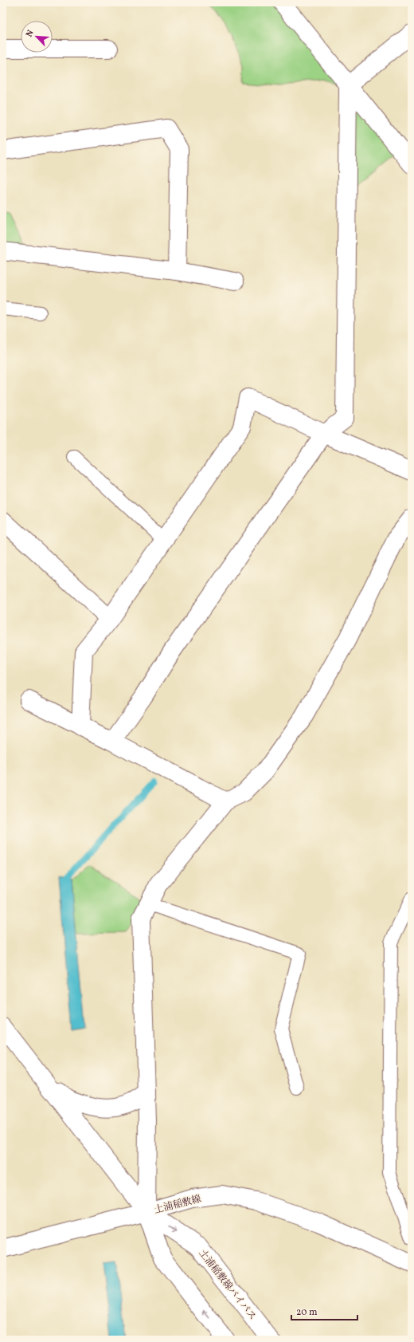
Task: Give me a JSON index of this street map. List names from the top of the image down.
{
  "streets": {
    "street": ["土浦稲敷線", "土浦稲敷線バイパス"]
  },
  "crossings": [
    ["土浦稲敷線", "土浦稲敷線バイパス"]
  ],
  "scale_bar": "20 m",
  "north": "top left"
}
